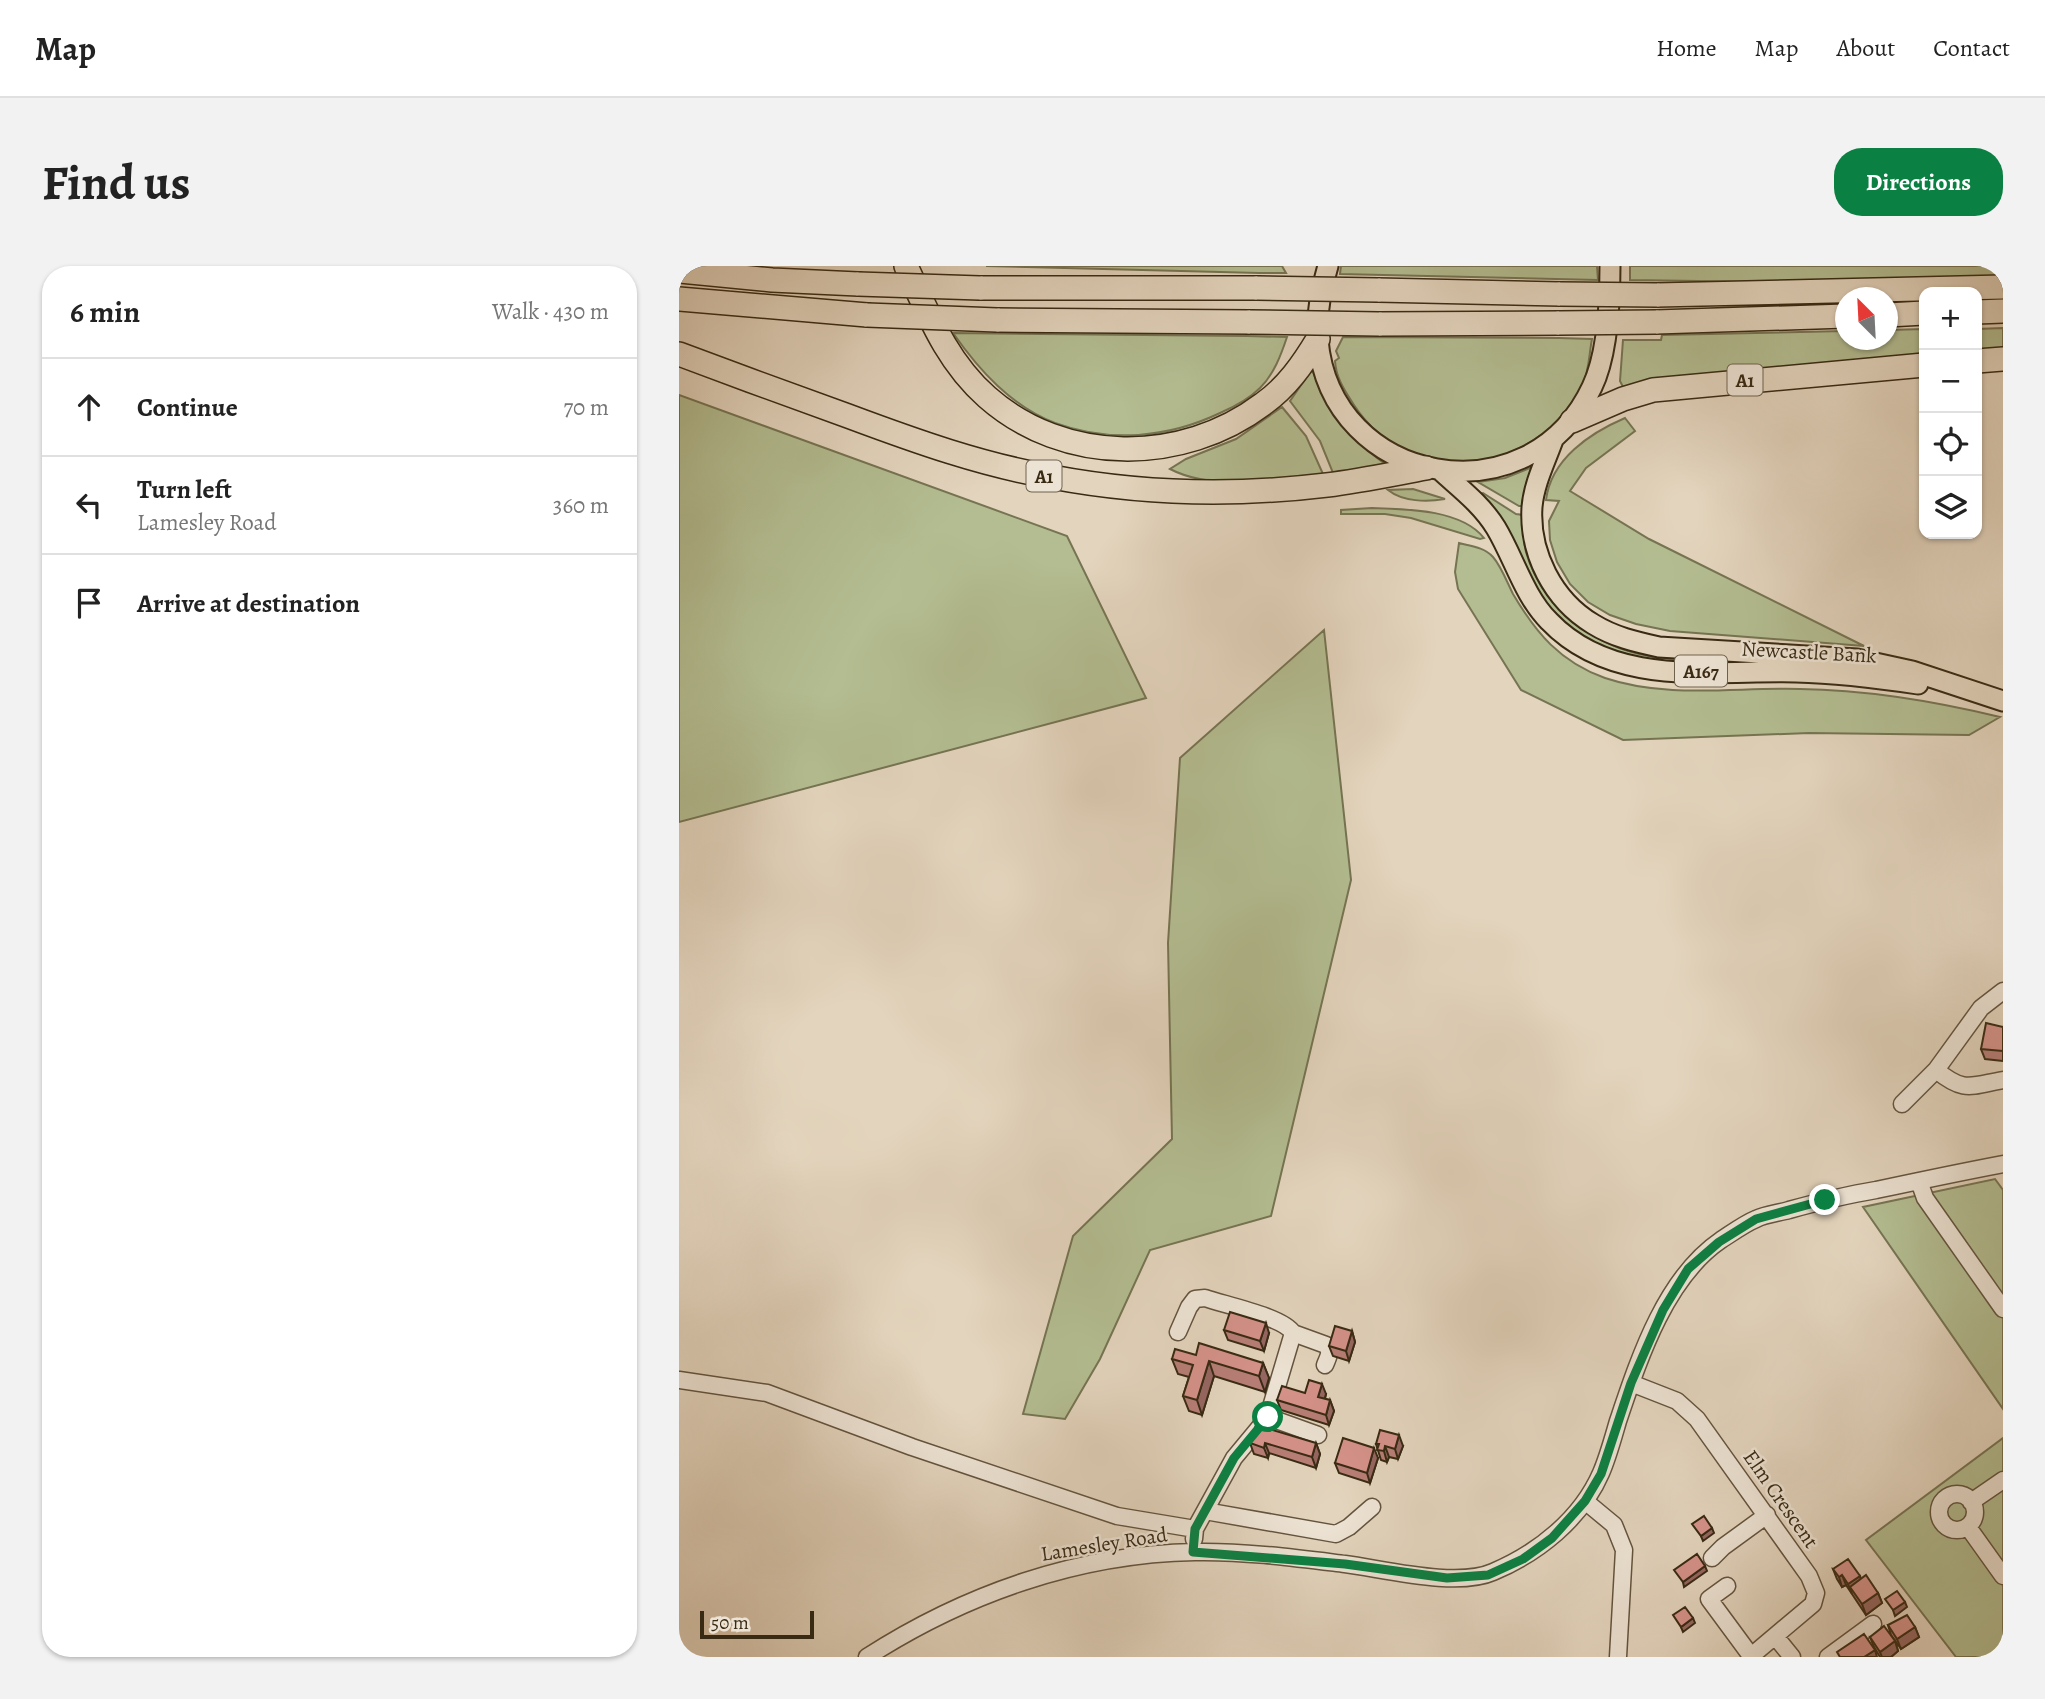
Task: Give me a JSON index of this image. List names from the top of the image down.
{
  "streets": {
    "highway": ["A1"],
    "main road": ["Newcastle Bank", "A167"],
    "street": ["Elm Crescent", "Lamesley Road"]
  },
  "crossings": [
    ["A1", "Newcastle Bank"],
    ["A1", "A167"],
    ["Newcastle Bank", "A167"],
    ["Elm Crescent", "Lamesley Road"]
  ],
  "scale_bar": "50 m",
  "north": "top left",
  "page": {
    "header": "Map",
    "nav": [
      "Home",
      "Map",
      "About",
      "Contact"
    ],
    "buttons": "Directions",
    "title": "Find us",
    "heading": ["6 min", "Walk · 430 m"],
    "map_buttons": ["+", "−"],
    "list": [
      ["Continue", "70 m"],
      ["Turn left", "Lamesley Road", "360 m"],
      "Arrive at destination"
    ],
    "scale": "50 m"
  }
}
